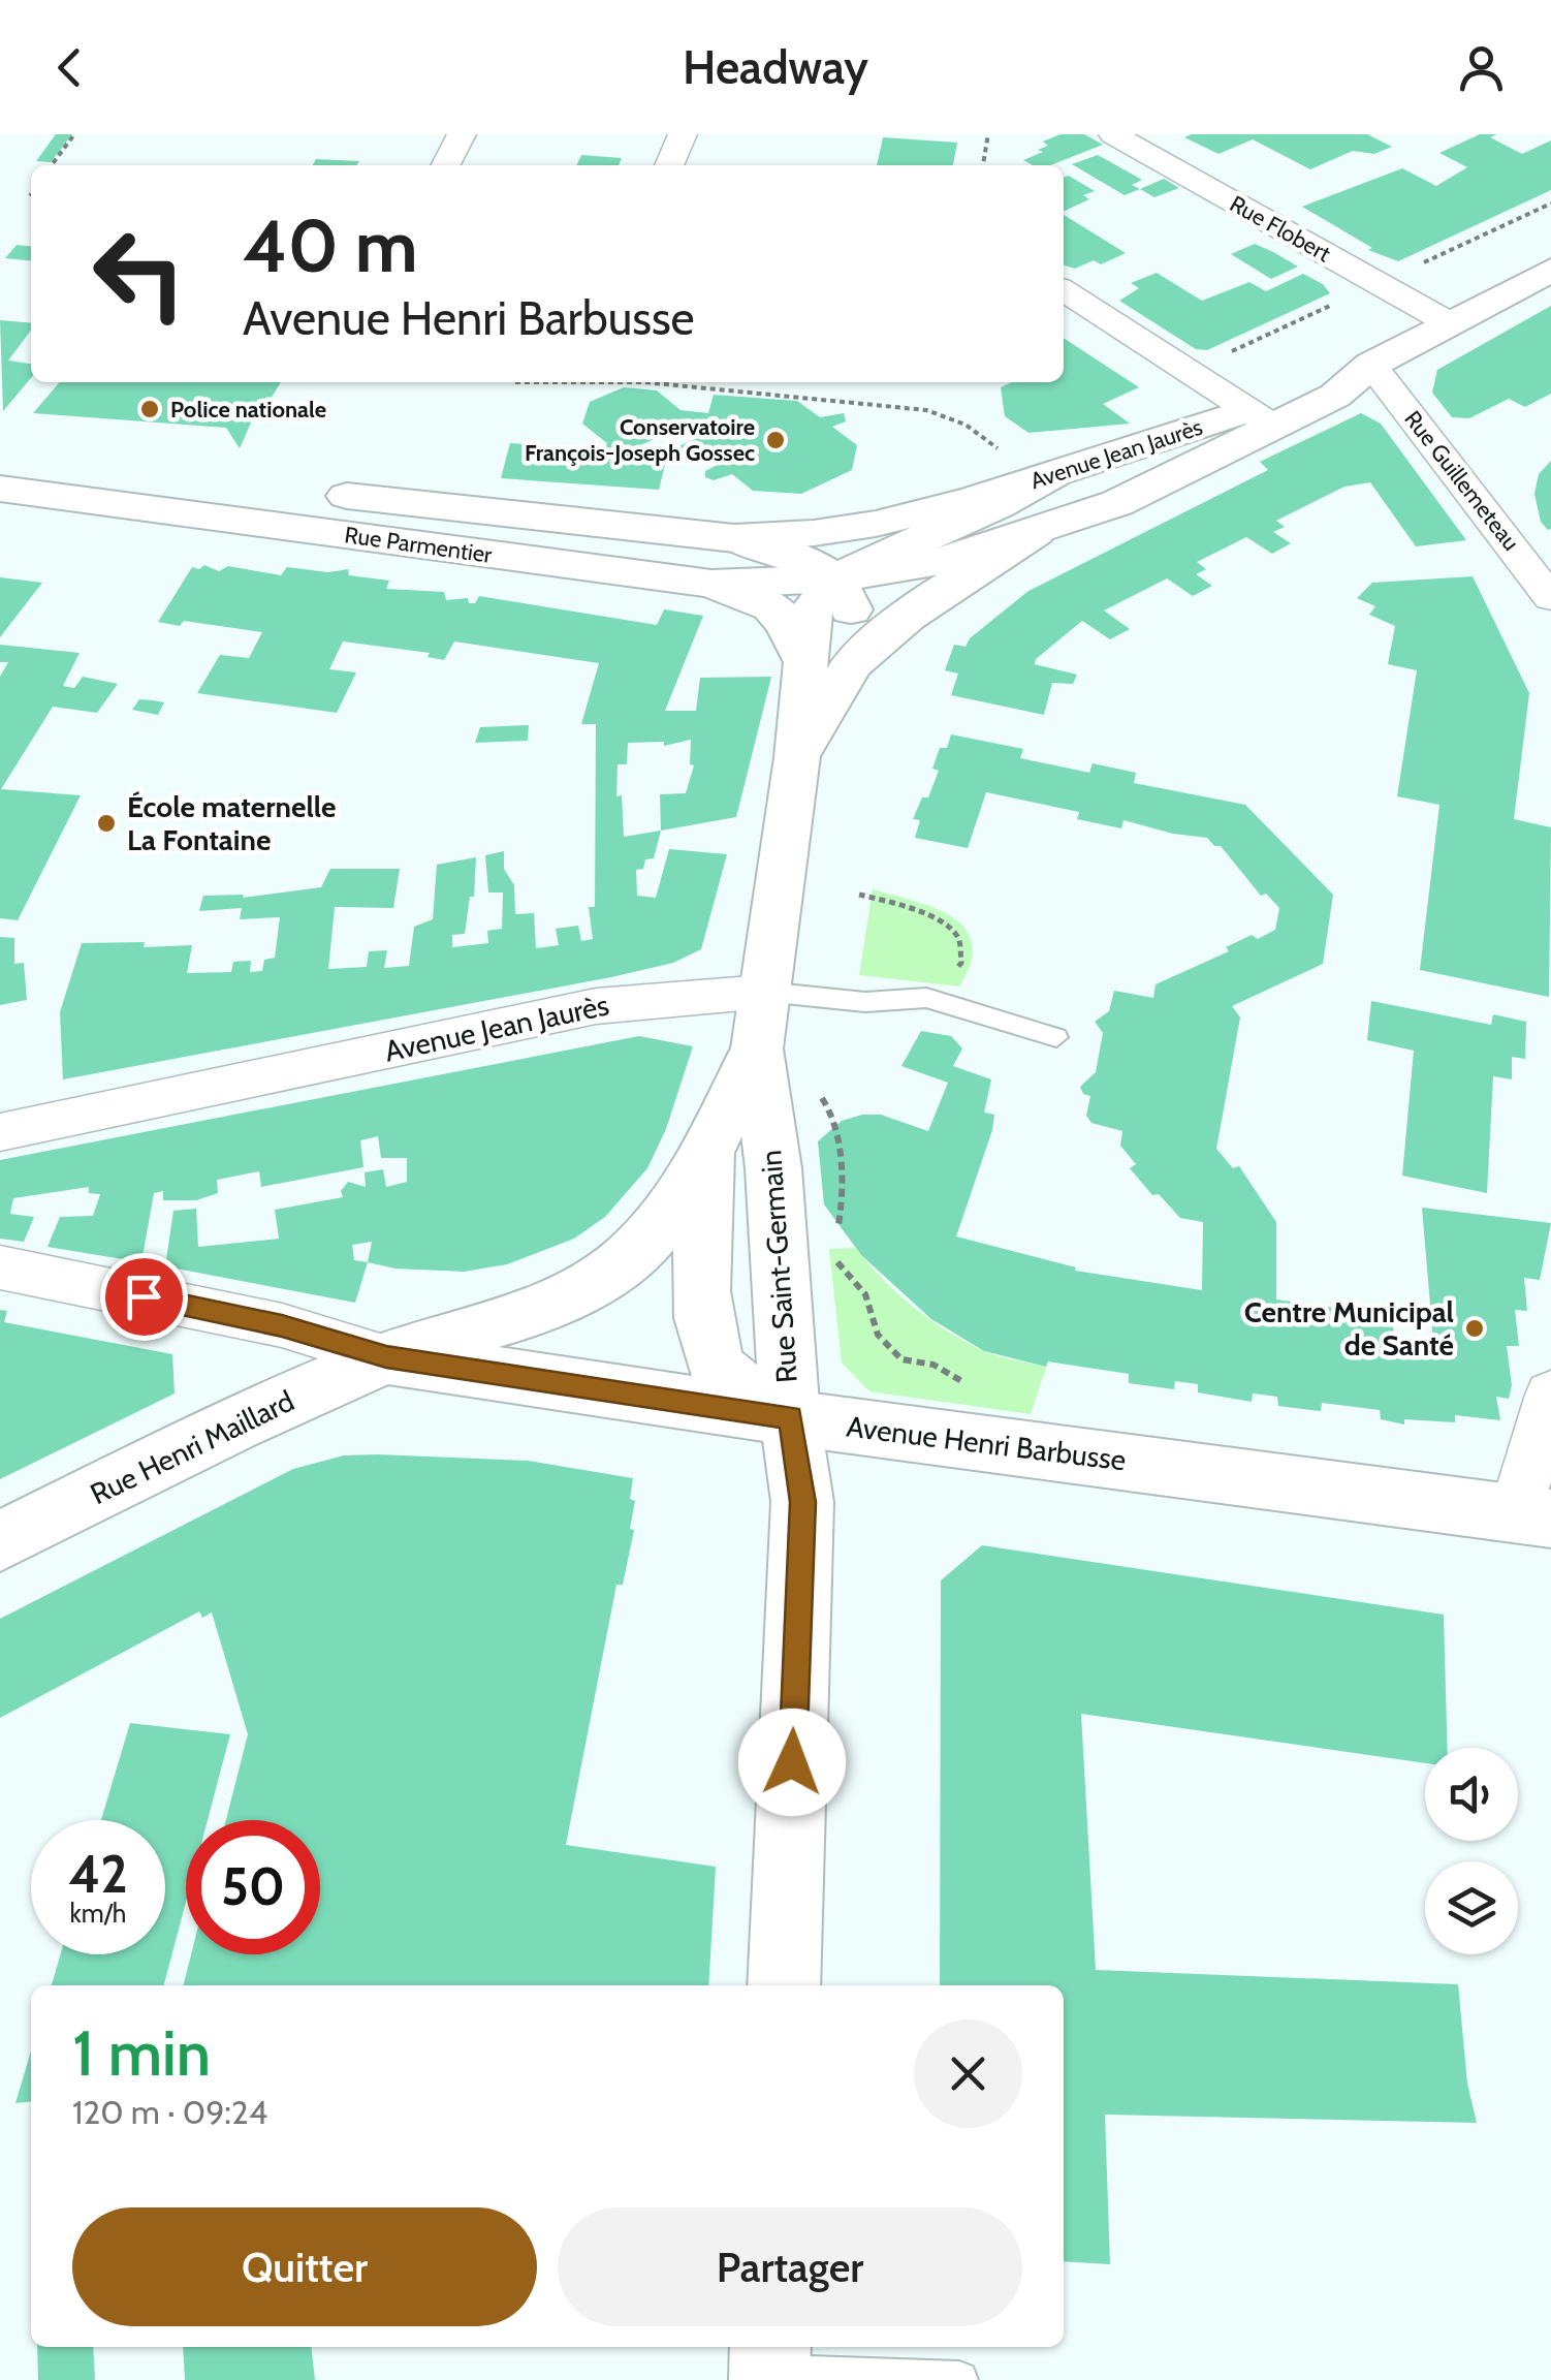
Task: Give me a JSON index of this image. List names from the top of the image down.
{
  "streets": {
    "main road": [
      "Avenue Jean Jaurès",
      "Rue Parmentier",
      "Rue Saint-Germain",
      "Avenue Henri Barbusse",
      "Rue Henri Maillard"
    ],
    "street": ["Rue Flobert", "Rue Guillemeteau"]
  },
  "crossings": [
    ["Rue Flobert", "Avenue Jean Jaurès"],
    ["Avenue Jean Jaurès", "Rue Guillemeteau"],
    ["Avenue Jean Jaurès", "Rue Parmentier"],
    ["Avenue Jean Jaurès", "Rue Saint-Germain"],
    ["Rue Saint-Germain", "Avenue Henri Barbusse"],
    ["Rue Saint-Germain", "Rue Henri Maillard"],
    ["Avenue Henri Barbusse", "Rue Henri Maillard"]
  ],
  "places": [
    "Police nationale",
    "Conservatoire François-Joseph Gossec",
    "École maternelle La Fontaine",
    "Centre Municipal de Santé"
  ],
  "page": {
    "header": "Headway",
    "turn": ["40 m", "Avenue Henri Barbusse"],
    "speed": "42 km/h",
    "limit": "50",
    "heading": ["1 min", "120 m · 09:24"],
    "buttons": ["Quitter", "Partager"]
  }
}
